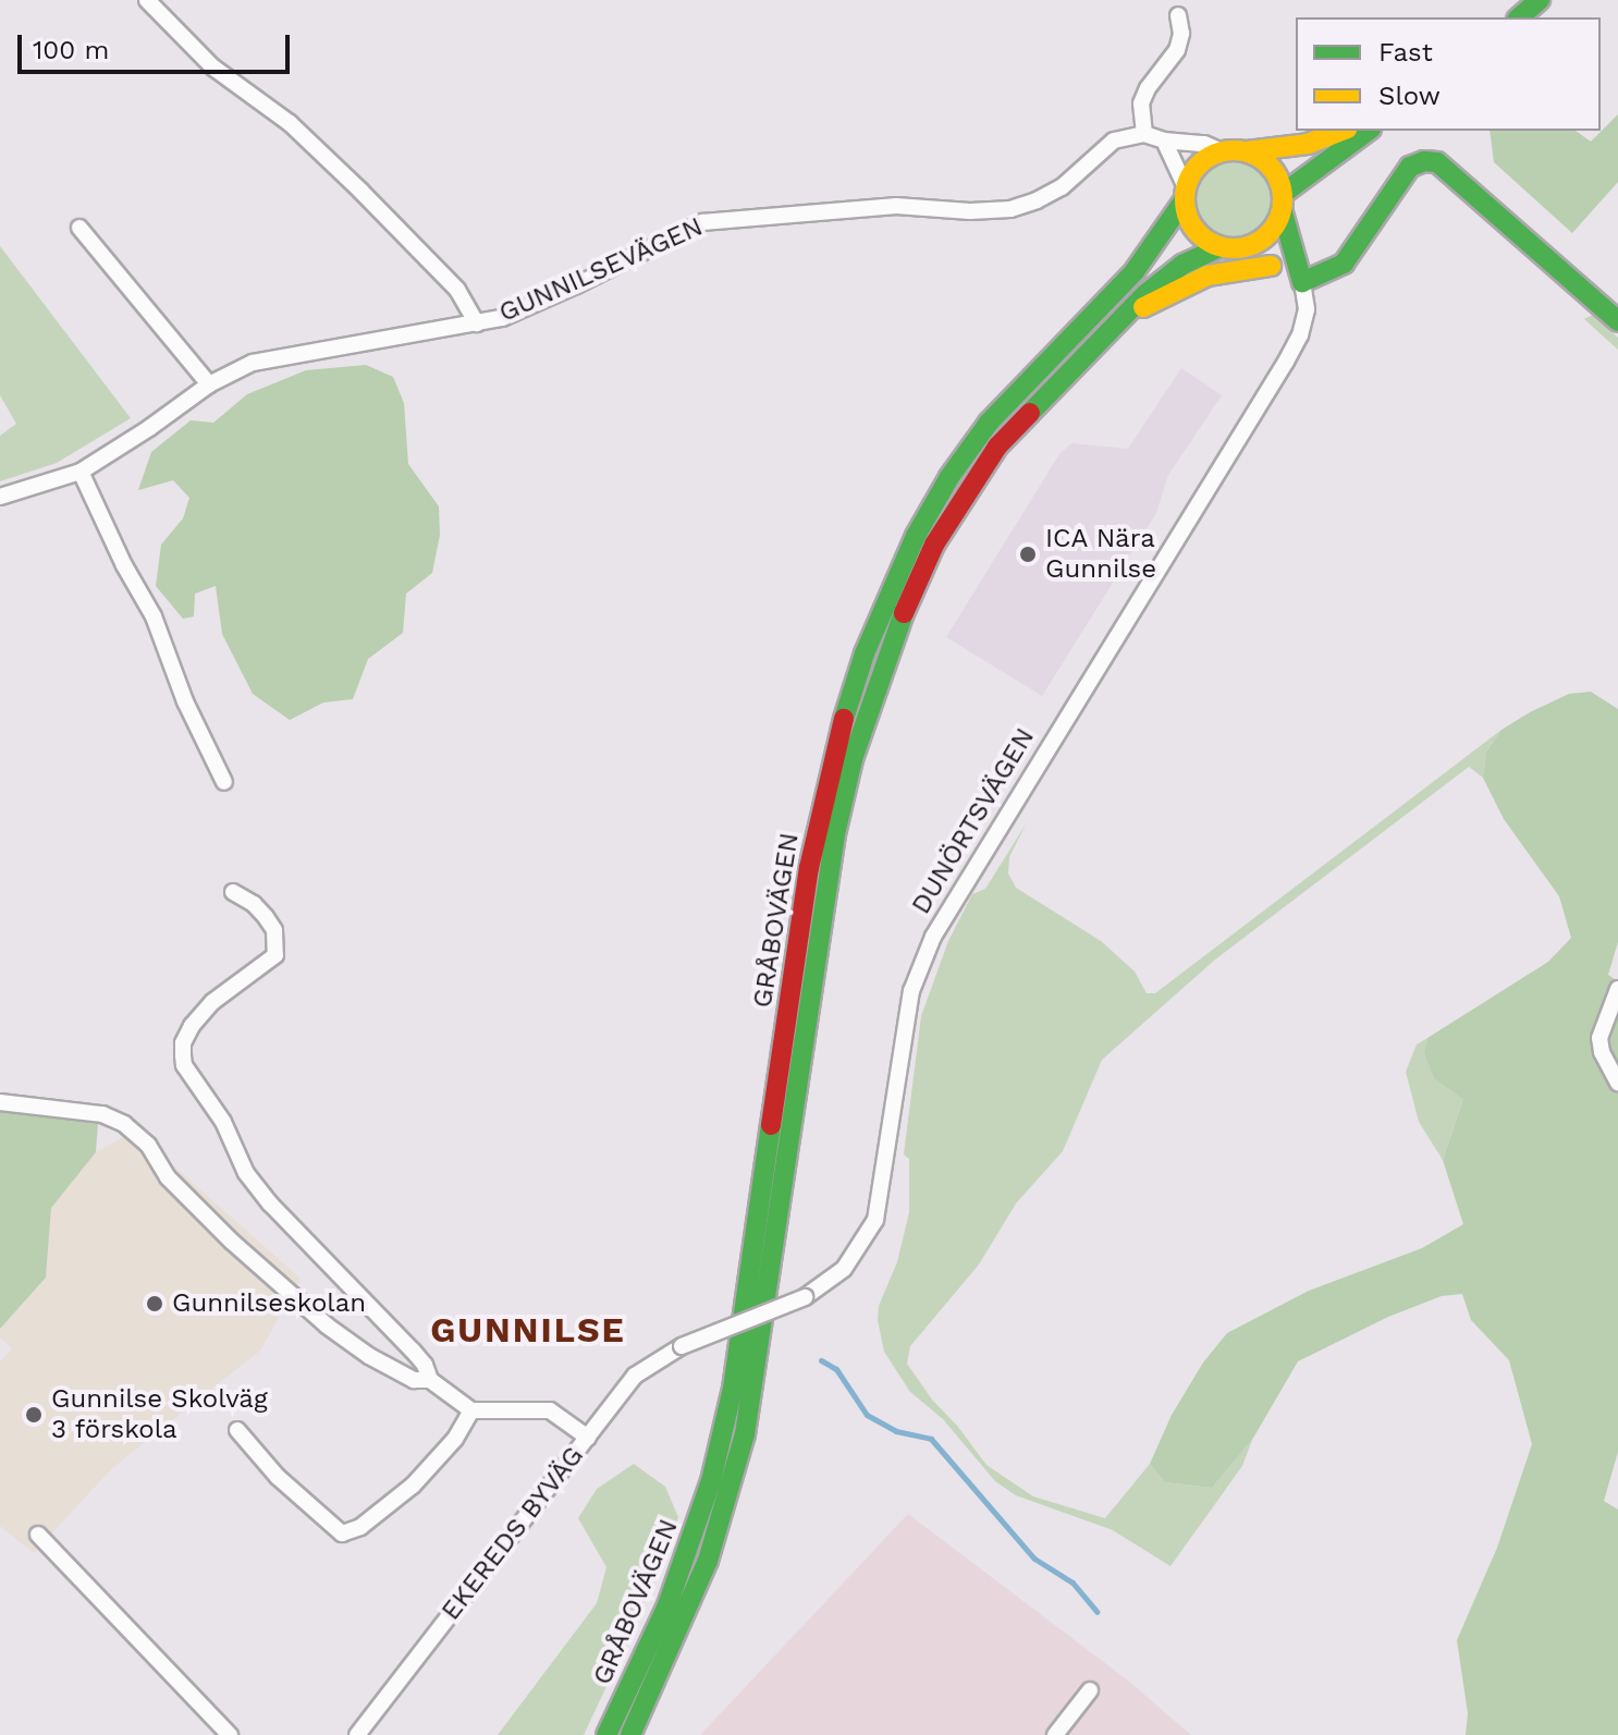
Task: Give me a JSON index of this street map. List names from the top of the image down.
{
  "streets": {
    "main road": ["DUNÖRTSVÄGEN", "GRÅBOVÄGEN"],
    "street": ["GUNNILSEVÄGEN", "EKEREDS BYVÄG"]
  },
  "crossings": [
    ["DUNÖRTSVÄGEN", "GRÅBOVÄGEN"],
    ["DUNÖRTSVÄGEN", "EKEREDS BYVÄG"]
  ],
  "districts": ["GUNNILSE"],
  "places": ["ICA Nära Gunnilse", "Gunnilseskolan", "Gunnilse Skolväg 3 förskola"],
  "legend": ["Fast", "Slow"],
  "scale_bar": "100 m"
}
